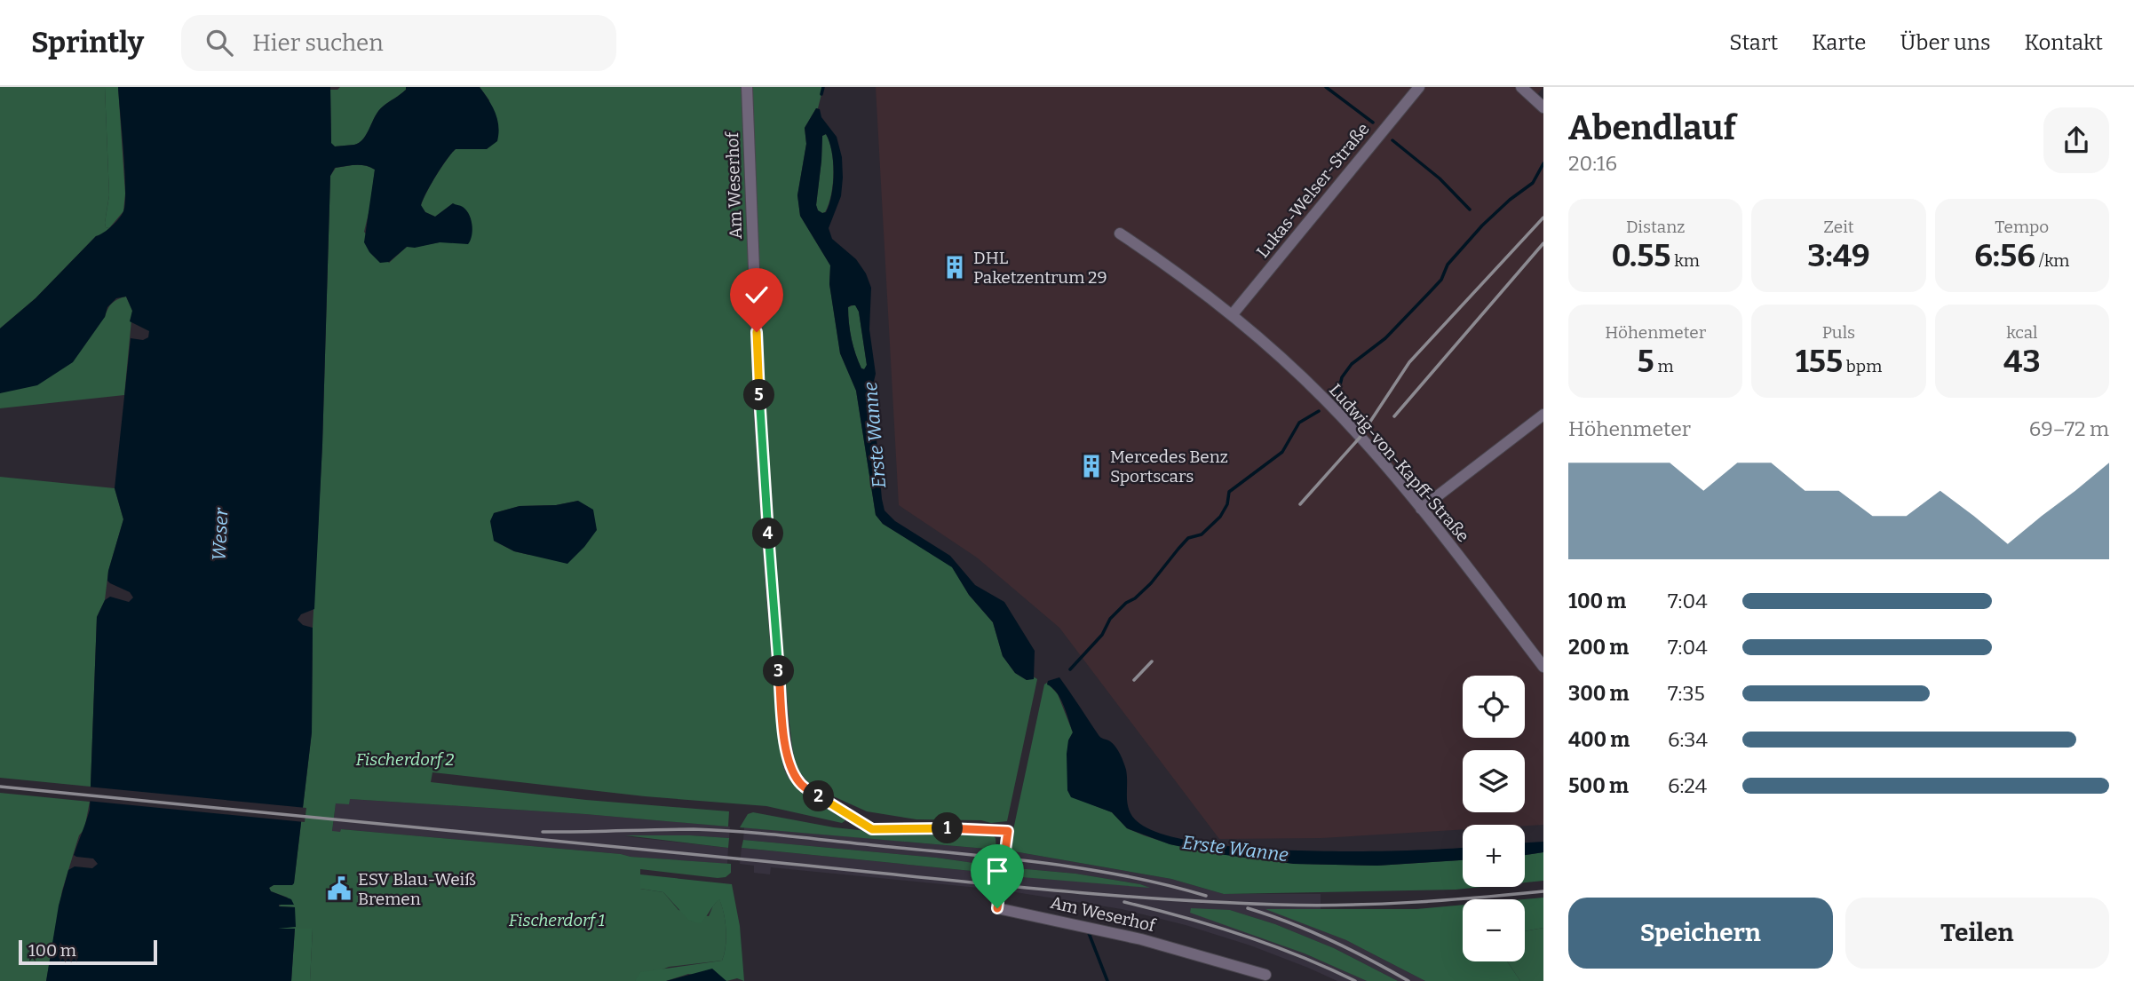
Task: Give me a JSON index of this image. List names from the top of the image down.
{
  "streets": {
    "street": ["Am Weserhof", "Lukas-Welser-Straße", "Ludwig-von-Kapff-Straße"]
  },
  "crossings": [
    ["Lukas-Welser-Straße", "Ludwig-von-Kapff-Straße"]
  ],
  "water": ["Erste Wanne", "Weser"],
  "parks": ["Fischerdorf 2", "Fischerdorf 1"],
  "places": {
    "building": ["DHL Paketzentrum 29", "Mercedes Benz Sportscars"],
    "public building": ["ESV Blau-Weiß Bremen"]
  },
  "scale_bar": "100 m",
  "page": {
    "header": "Sprintly",
    "search": "Hier suchen",
    "nav": [
      "Start",
      "Karte",
      "Über uns",
      "Kontakt"
    ],
    "heading": ["Abendlauf", "20:16"],
    "stats": [
      ["Distanz", "0.55 km"],
      ["Zeit", "3:49"],
      ["Tempo", "6:56 /km"],
      ["Höhenmeter", "5 m"],
      ["Puls", "155 bpm"],
      ["kcal", "43"]
    ],
    "pins": [
      "5",
      "4",
      "3",
      "2",
      "1"
    ],
    "chart": ["Höhenmeter", "69–72 m"],
    "list": [
      {
        "name": "100 m",
        "note": "7:04"
      },
      {
        "name": "200 m",
        "note": "7:04"
      },
      {
        "name": "300 m",
        "note": "7:35"
      },
      {
        "name": "400 m",
        "note": "6:34"
      },
      {
        "name": "500 m",
        "note": "6:24"
      }
    ],
    "map_buttons": ["+", "−"],
    "buttons": ["Speichern", "Teilen"],
    "scale": "100 m"
  }
}
